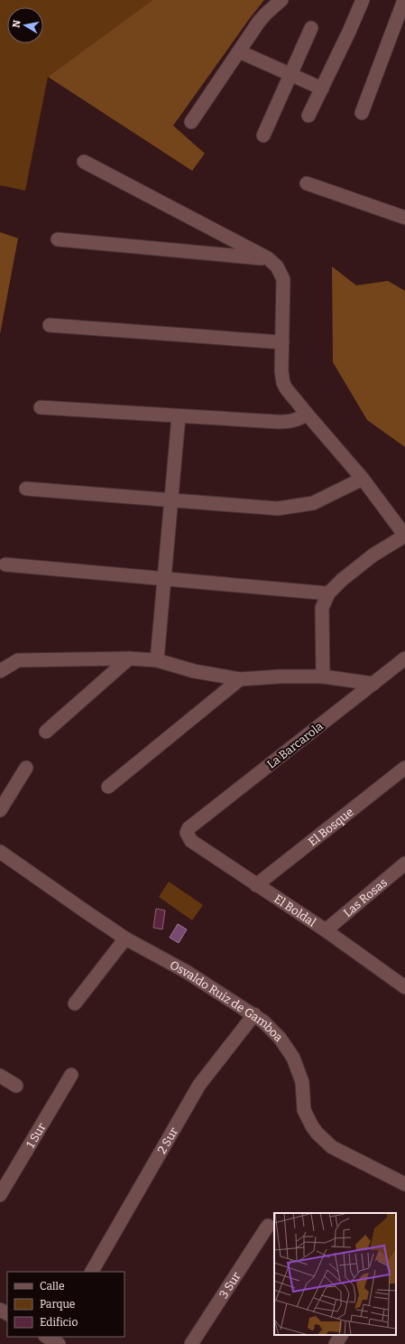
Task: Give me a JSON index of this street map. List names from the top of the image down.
{
  "streets": {
    "street": [
      "La Barcarola",
      "El Bosque",
      "Las Rosas",
      "El Boldal",
      "Osvaldo Ruiz de Gamboa",
      "1 Sur",
      "2 Sur",
      "3 Sur"
    ]
  },
  "crossings": [
    ["La Barcarola", "El Boldal"],
    ["El Bosque", "El Boldal"],
    ["Las Rosas", "El Boldal"],
    ["Osvaldo Ruiz de Gamboa", "2 Sur"]
  ],
  "legend": ["Calle", "Parque", "Edificio"],
  "north": "left"
}
